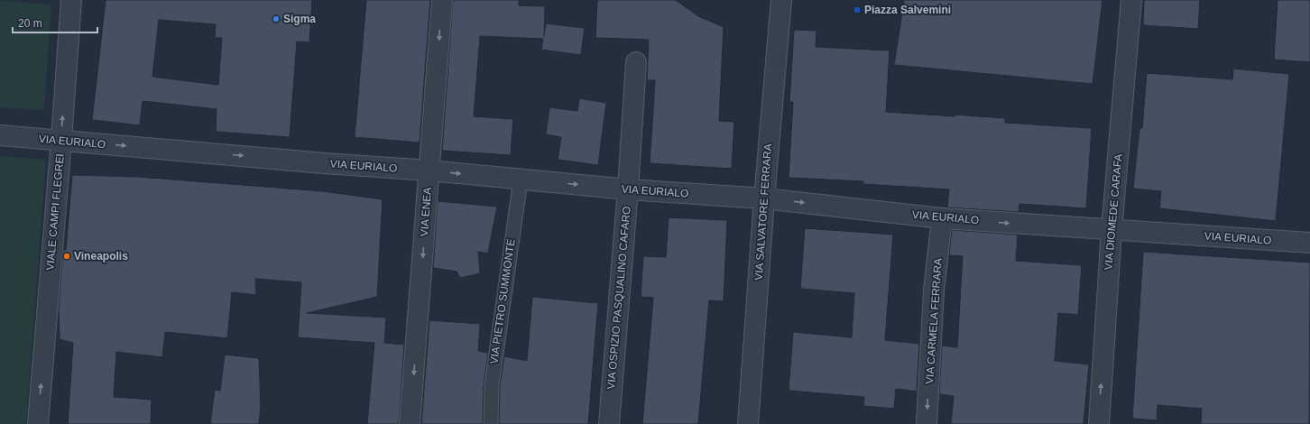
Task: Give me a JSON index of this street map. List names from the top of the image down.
{
  "streets": {
    "street": [
      "VIA EURIALO",
      "VIALE CAMPI FLEGREI",
      "VIA ENEA",
      "VIA SALVATORE FERRARA",
      "VIA DIOMEDE CARAFA",
      "VIA OSPIZIO PASQUALINO CAFARO",
      "VIA CARMELA FERRARA"
    ],
    "lane": ["VIA PIETRO SUMMONTE"]
  },
  "crossings": [
    ["VIA EURIALO", "VIALE CAMPI FLEGREI"],
    ["VIA EURIALO", "VIA ENEA"],
    ["VIA EURIALO", "VIA SALVATORE FERRARA"],
    ["VIA EURIALO", "VIA DIOMEDE CARAFA"],
    ["VIA EURIALO", "VIA OSPIZIO PASQUALINO CAFARO"],
    ["VIA EURIALO", "VIA PIETRO SUMMONTE"],
    ["VIA EURIALO", "VIA CARMELA FERRARA"]
  ],
  "one_way": [
    "VIA EURIALO",
    "VIALE CAMPI FLEGREI",
    "VIA ENEA",
    "VIA DIOMEDE CARAFA",
    "VIA CARMELA FERRARA"
  ],
  "places": {
    "transit": ["Piazza Salvemini"],
    "other": ["Sigma", "Vineapolis"]
  },
  "scale_bar": "20 m"
}
